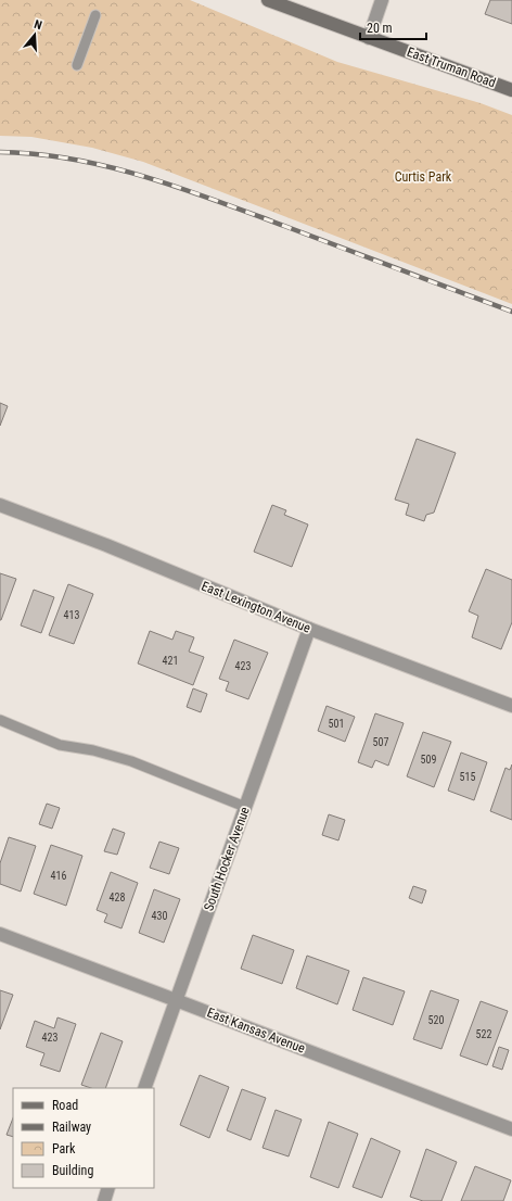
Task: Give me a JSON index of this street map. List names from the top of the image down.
{
  "streets": {
    "main road": ["East Truman Road"],
    "street": ["East Lexington Avenue", "South Hocker Avenue", "East Kansas Avenue"]
  },
  "crossings": [
    ["East Lexington Avenue", "South Hocker Avenue"],
    ["South Hocker Avenue", "East Kansas Avenue"]
  ],
  "parks": ["Curtis Park"],
  "house_numbers": [
    "413",
    "421",
    "423",
    "501",
    "507",
    "509",
    "515",
    "416",
    "428",
    "430",
    "520",
    "522",
    "423"
  ],
  "legend": [
    "Road",
    "Railway",
    "Park",
    "Building"
  ],
  "scale_bar": "20 m",
  "north": "top"
}
